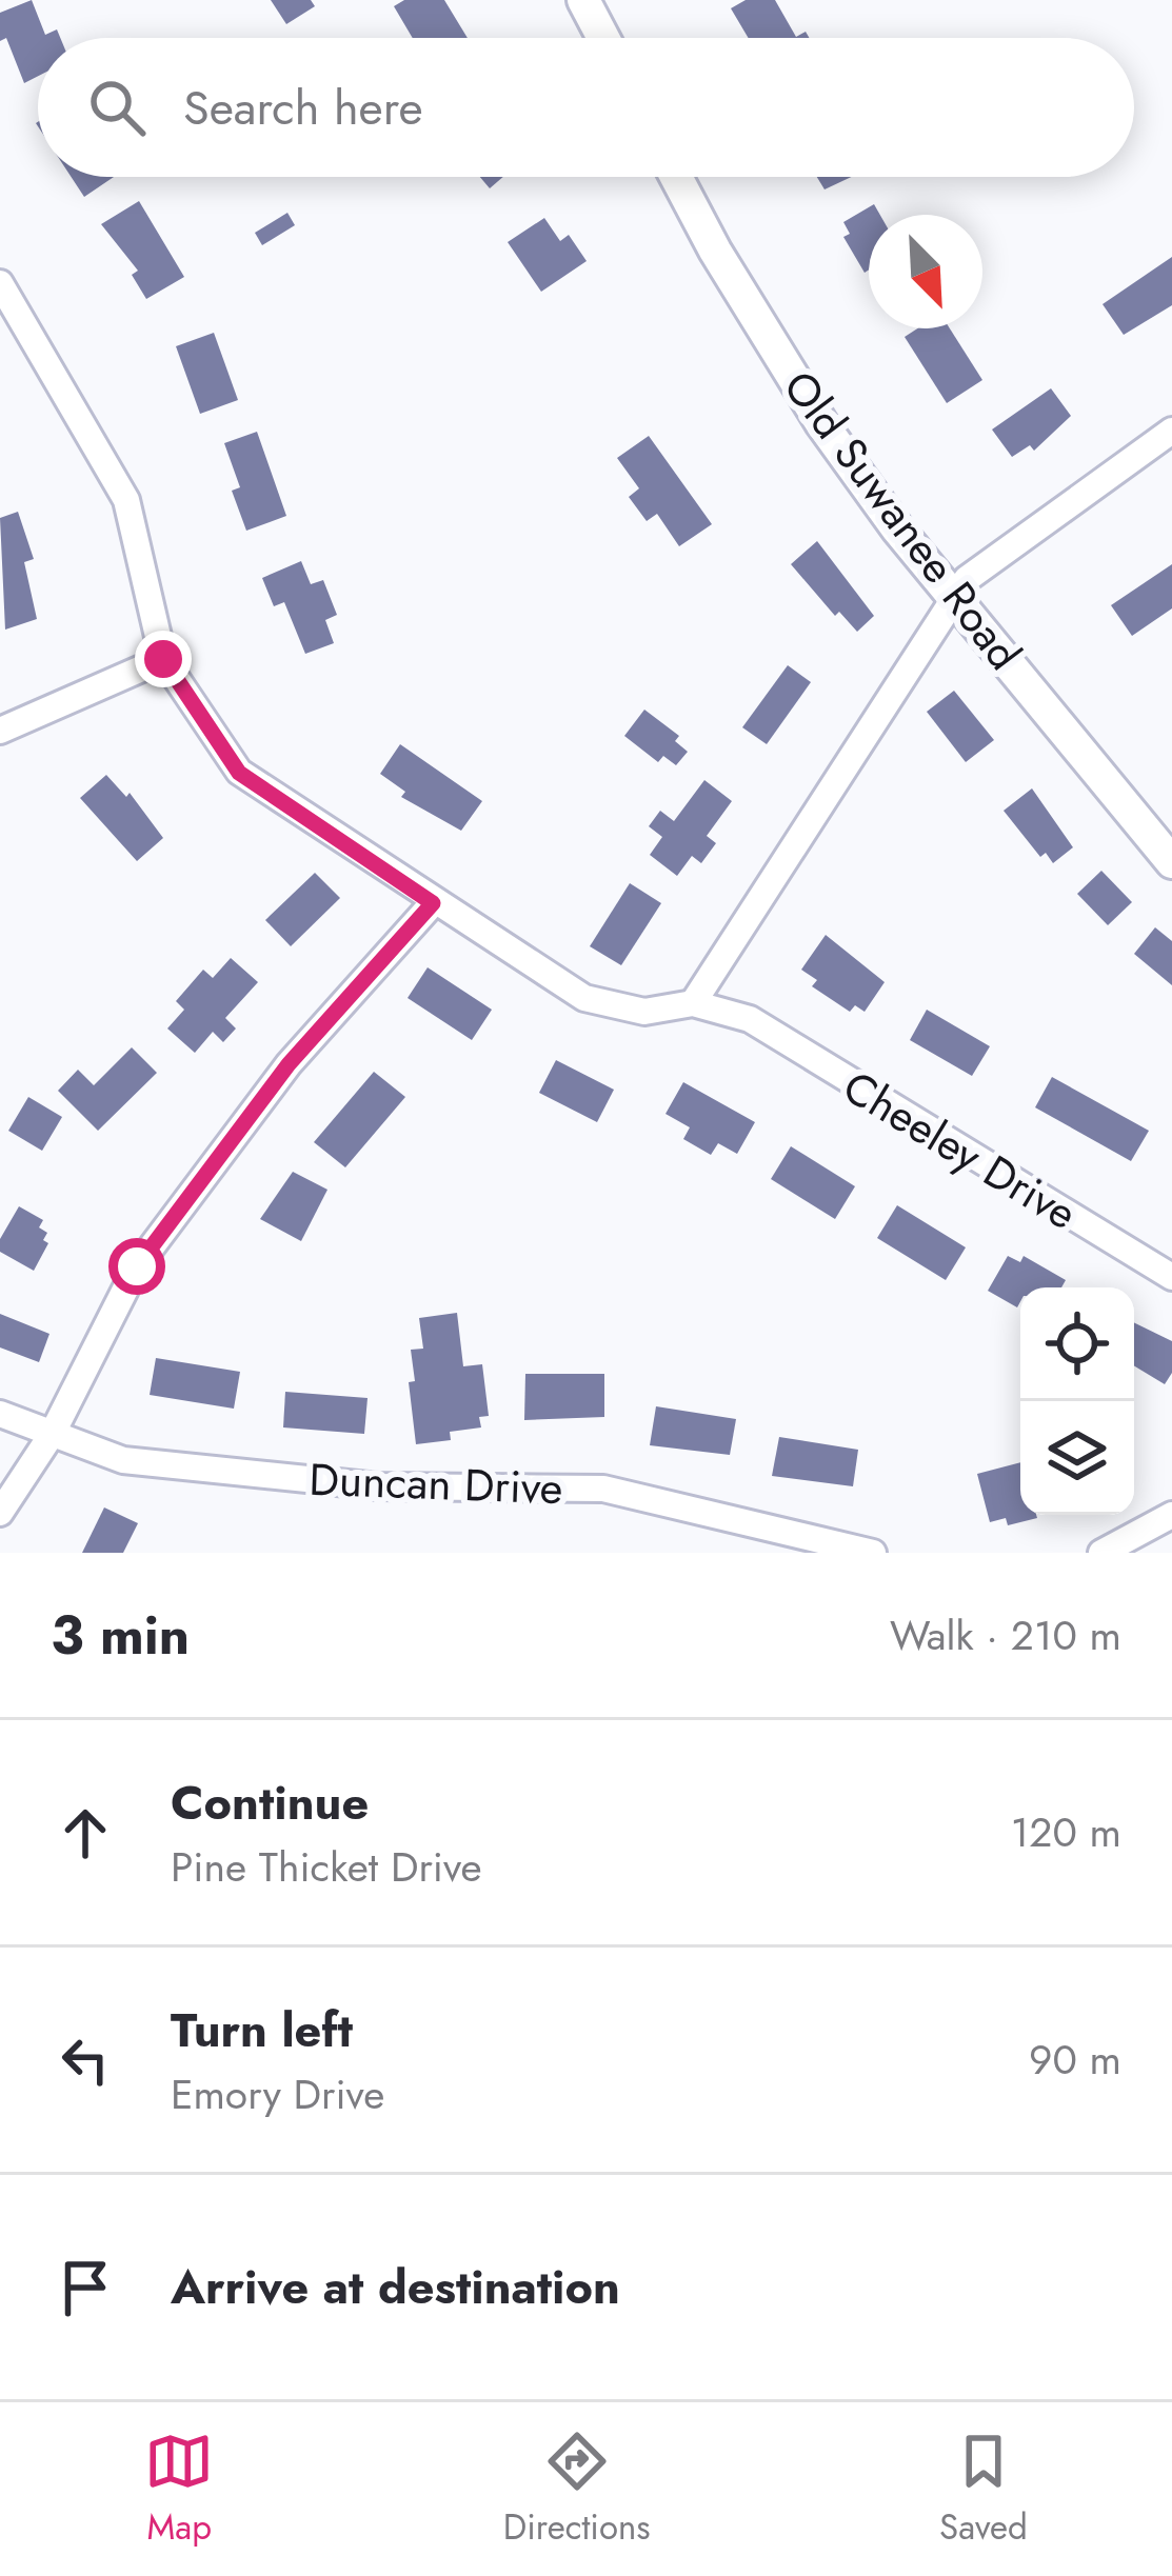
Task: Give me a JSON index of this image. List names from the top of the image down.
{
  "streets": {
    "street": ["Old Suwanee Road", "Cheeley Drive", "Duncan Drive"]
  },
  "north": "bottom right",
  "page": {
    "search": "Search here",
    "heading": ["3 min", "Walk · 210 m"],
    "list": [
      ["Continue", "Pine Thicket Drive", "120 m"],
      ["Turn left", "Emory Drive", "90 m"],
      "Arrive at destination"
    ],
    "nav": ["Map", "Directions", "Saved"]
  }
}
